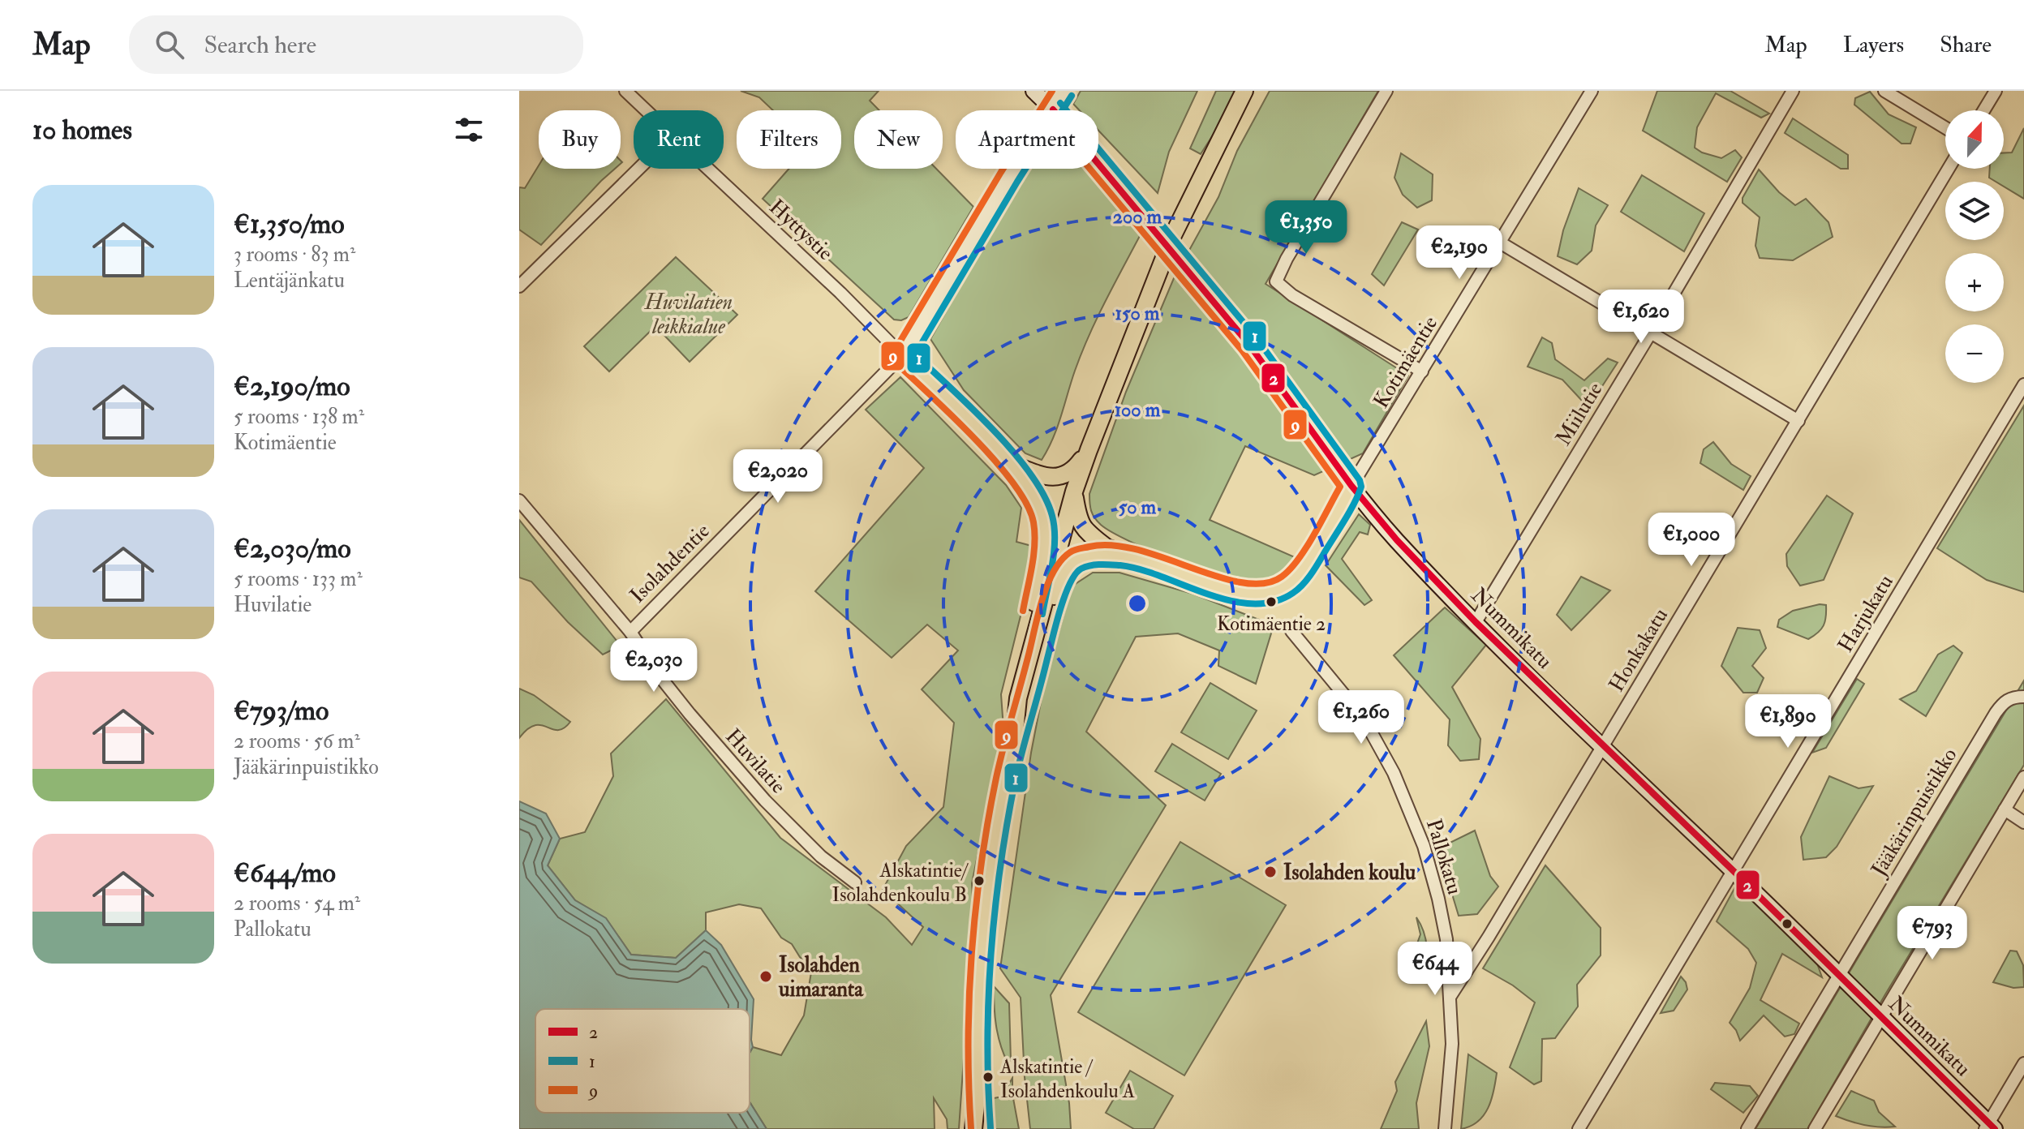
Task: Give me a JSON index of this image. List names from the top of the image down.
{
  "streets": {
    "street": [
      "Hyttystie",
      "Kotimäentie",
      "Miilutie",
      "Isolahdentie",
      "Harjukatu",
      "Nummikatu",
      "Honkakatu",
      "Huvilatie",
      "Jääkärinpuistikko",
      "Pallokatu"
    ]
  },
  "crossings": [
    ["Hyttystie", "Isolahdentie"],
    ["Kotimäentie", "Nummikatu"],
    ["Miilutie", "Nummikatu"],
    ["Isolahdentie", "Nummikatu"],
    ["Isolahdentie", "Huvilatie"],
    ["Harjukatu", "Nummikatu"],
    ["Nummikatu", "Honkakatu"],
    ["Nummikatu", "Jääkärinpuistikko"],
    ["Honkakatu", "Pallokatu"]
  ],
  "parks": ["Huvilatien leikkialue"],
  "places": [
    "Kotimäentie 2",
    "Isolahden koulu",
    "Alskatintie/ Isolahdenkoulu B",
    "Isolahden uimaranta",
    "Alskatintie / Isolahdenkoulu A"
  ],
  "lines": ["transit line 9", "transit line 1", "transit line 2"],
  "legend": ["2", "1", "9"],
  "north": "top",
  "page": {
    "header": "Map",
    "search": "Search here",
    "nav": ["Map", "Layers", "Share"],
    "heading": "10 homes",
    "map_buttons": ["+", "−"],
    "chip": [
      "Buy",
      "Rent",
      "Filters",
      "New",
      "Apartment"
    ],
    "list": [
      {
        "name": "€1,350/mo",
        "note": "3 rooms · 83 m² · Lentäjänkatu"
      },
      {
        "name": "€2,190/mo",
        "note": "5 rooms · 138 m² · Kotimäentie"
      },
      {
        "name": "€2,030/mo",
        "note": "5 rooms · 133 m² · Huvilatie"
      },
      {
        "name": "€793/mo",
        "note": "2 rooms · 56 m² · Jääkärinpuistikko"
      },
      {
        "name": "€644/mo",
        "note": "2 rooms · 54 m² · Pallokatu"
      }
    ],
    "price": [
      "€1,350",
      "€2,190",
      "€1,620",
      "€2,020",
      "€1,000",
      "€2,030",
      "€1,260",
      "€1,890",
      "€793",
      "€644"
    ]
  },
  "rings": [
    "200 m",
    "150 m",
    "100 m",
    "50 m"
  ]
}
